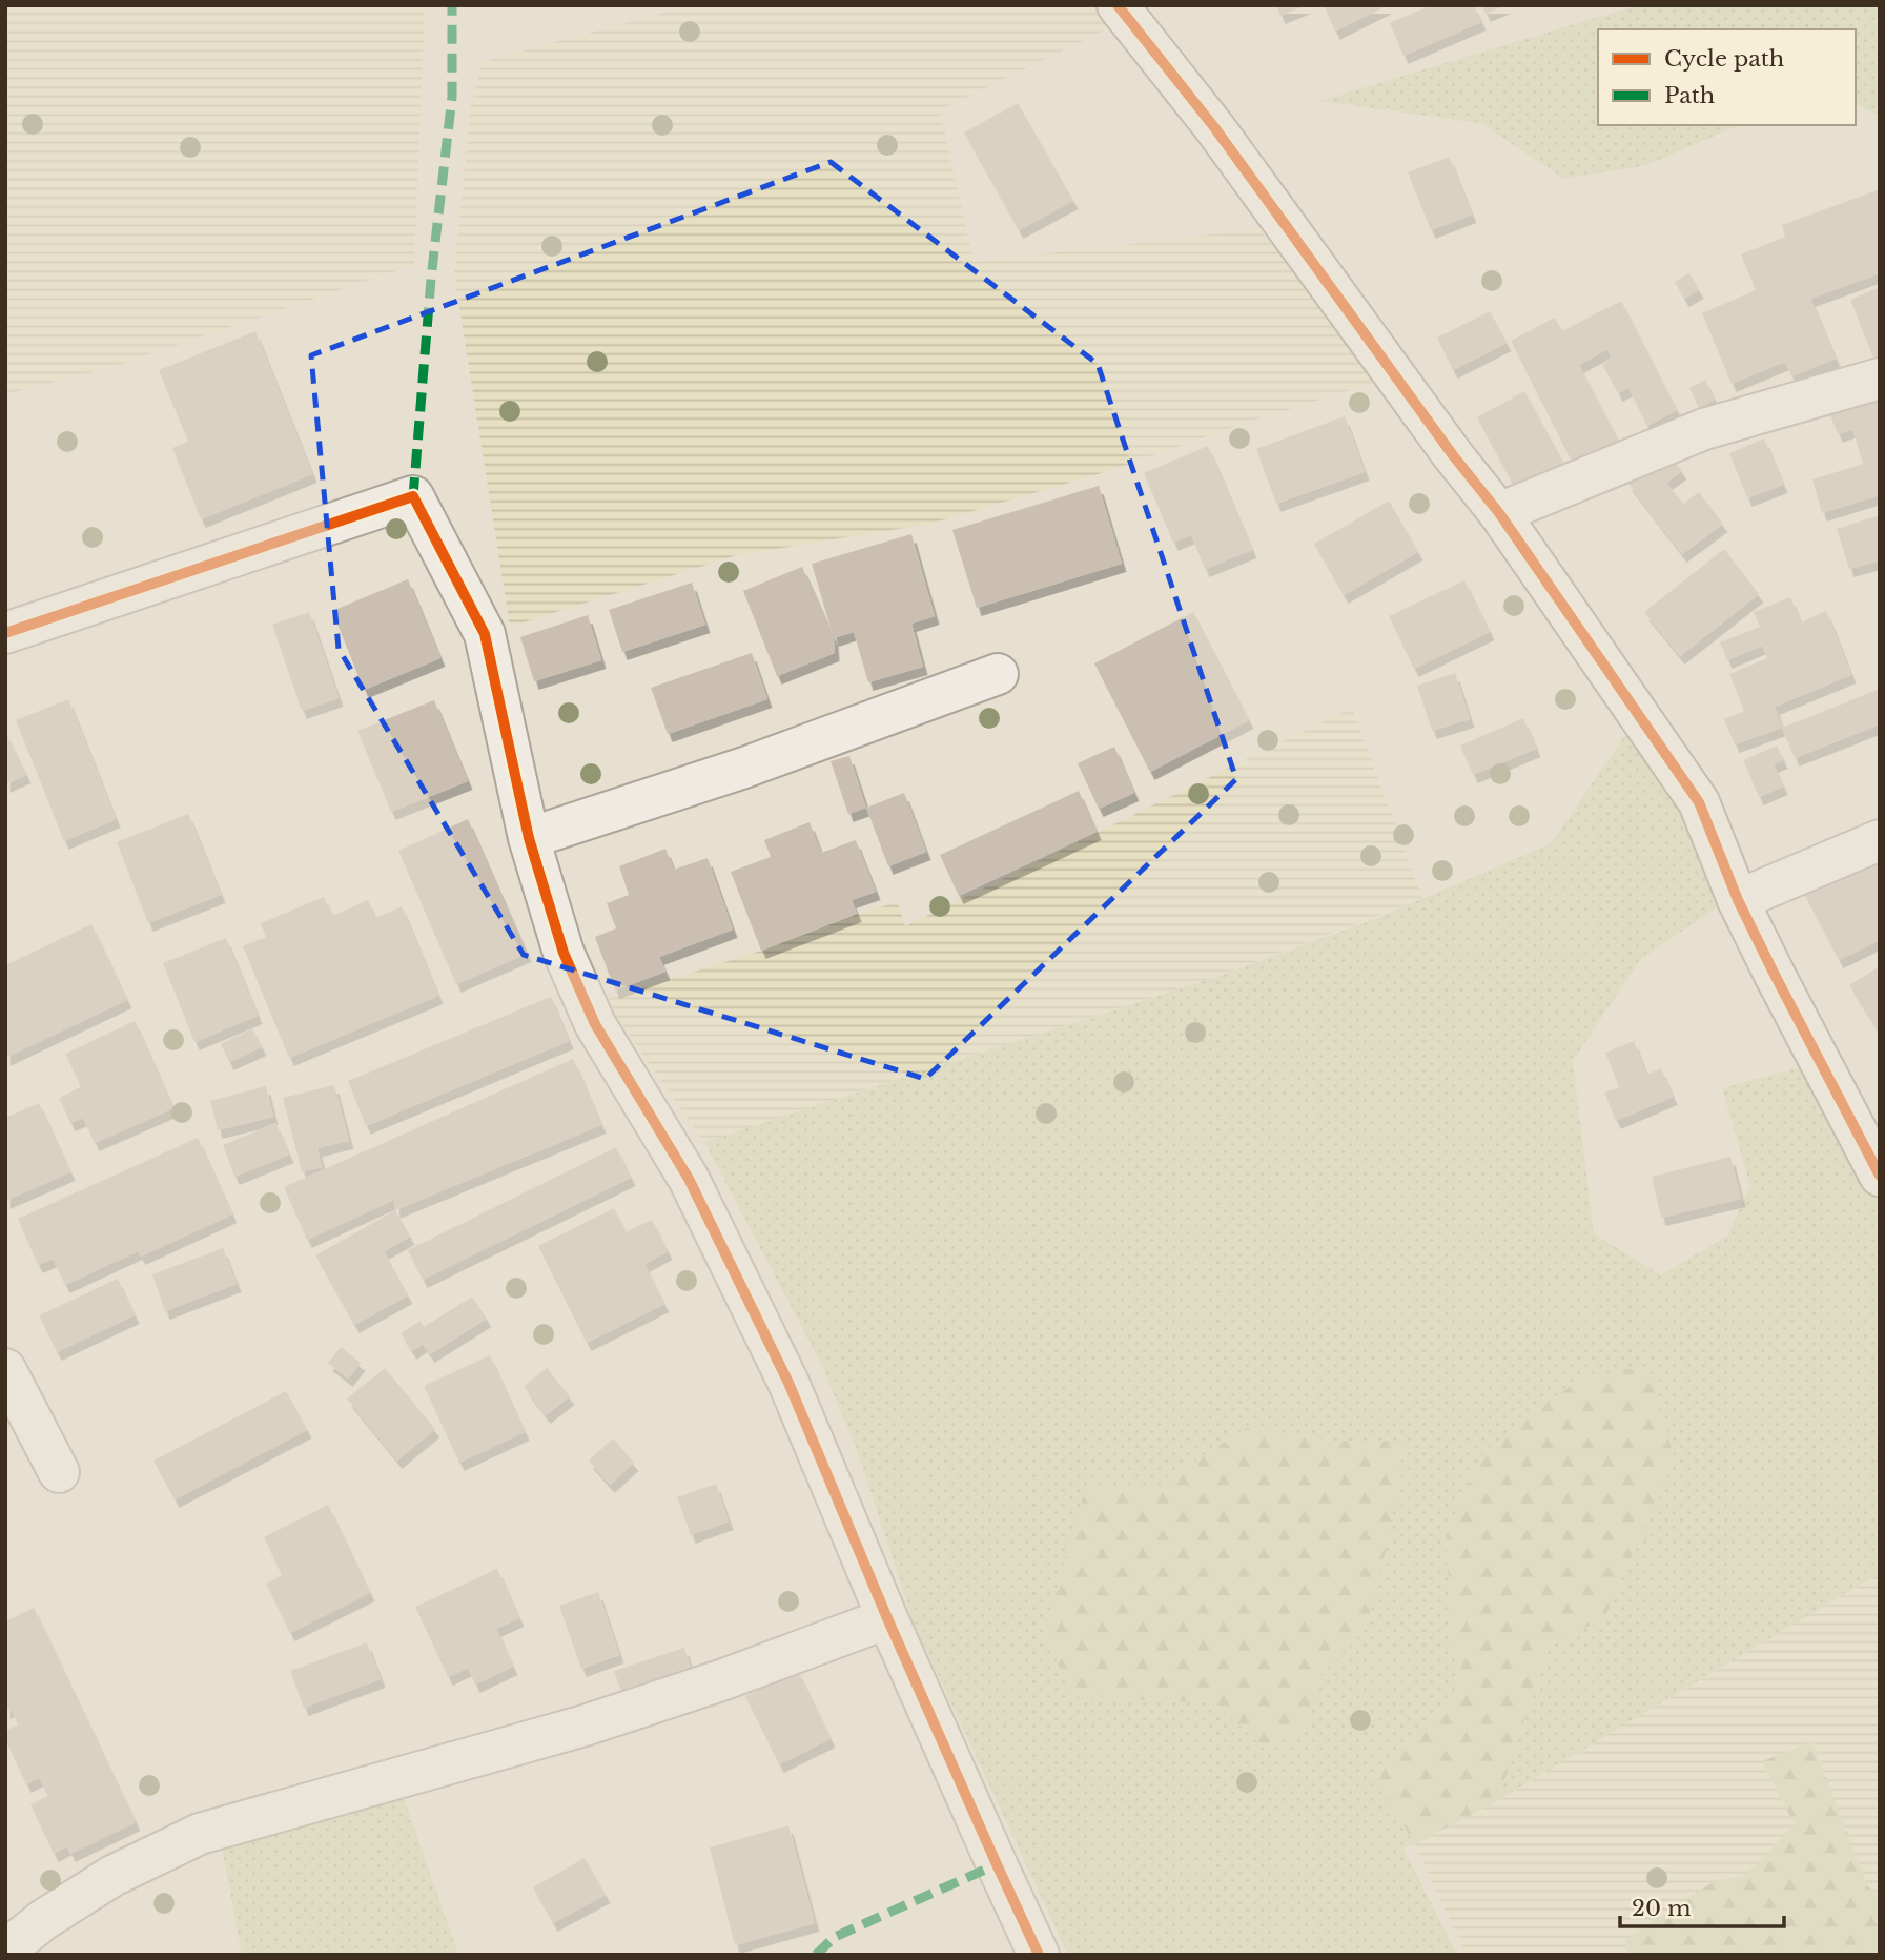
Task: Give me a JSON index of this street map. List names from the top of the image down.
{
  "legend": ["Cycle path", "Path"],
  "scale_bar": "20 m"
}
